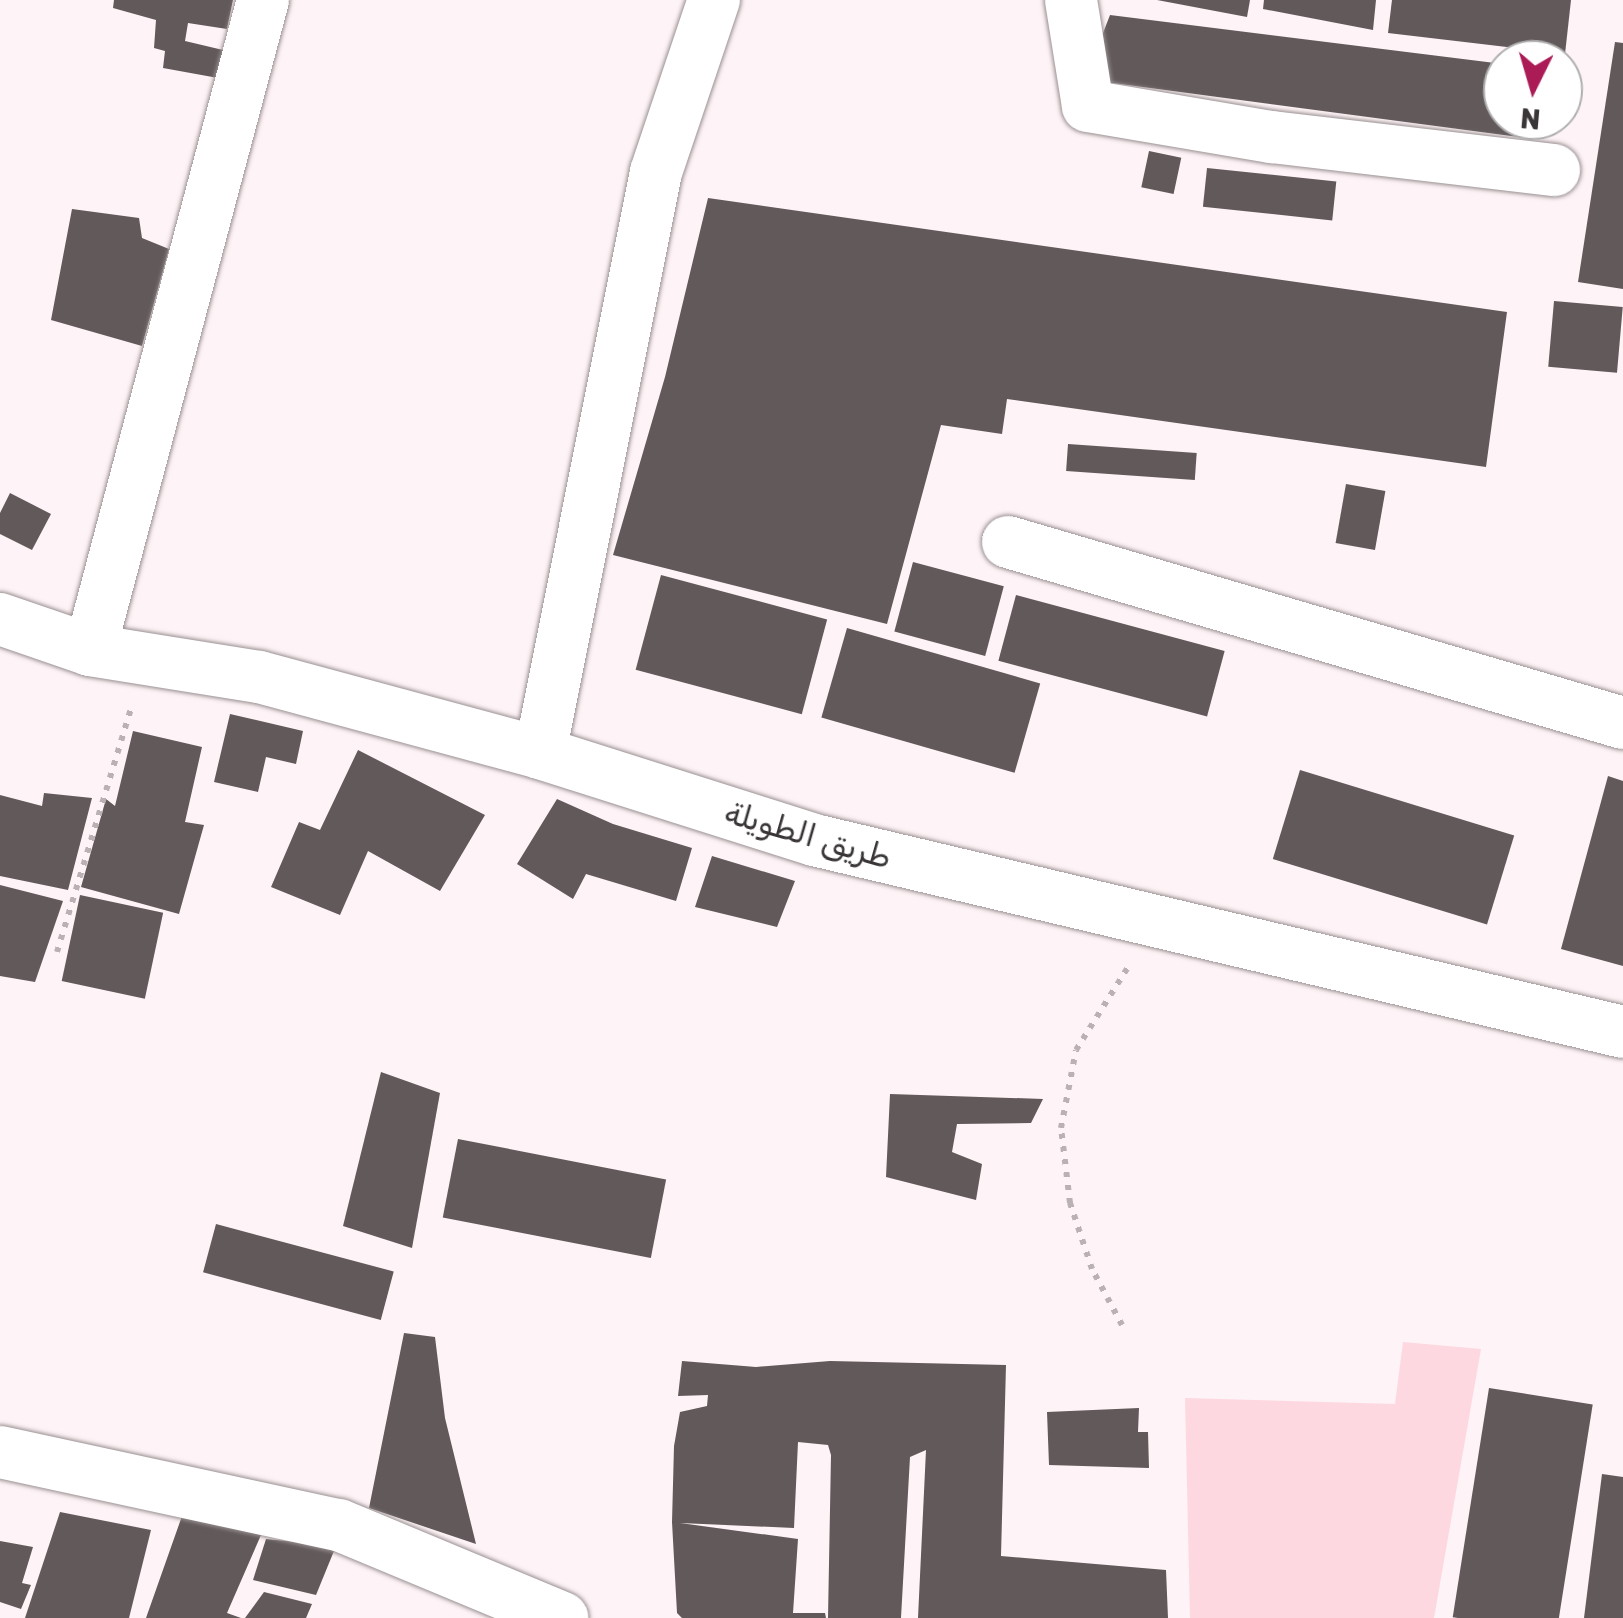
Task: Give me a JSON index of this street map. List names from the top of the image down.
{
  "streets": {
    "street": ["طريق الطويلة"]
  },
  "north": "bottom"
}
